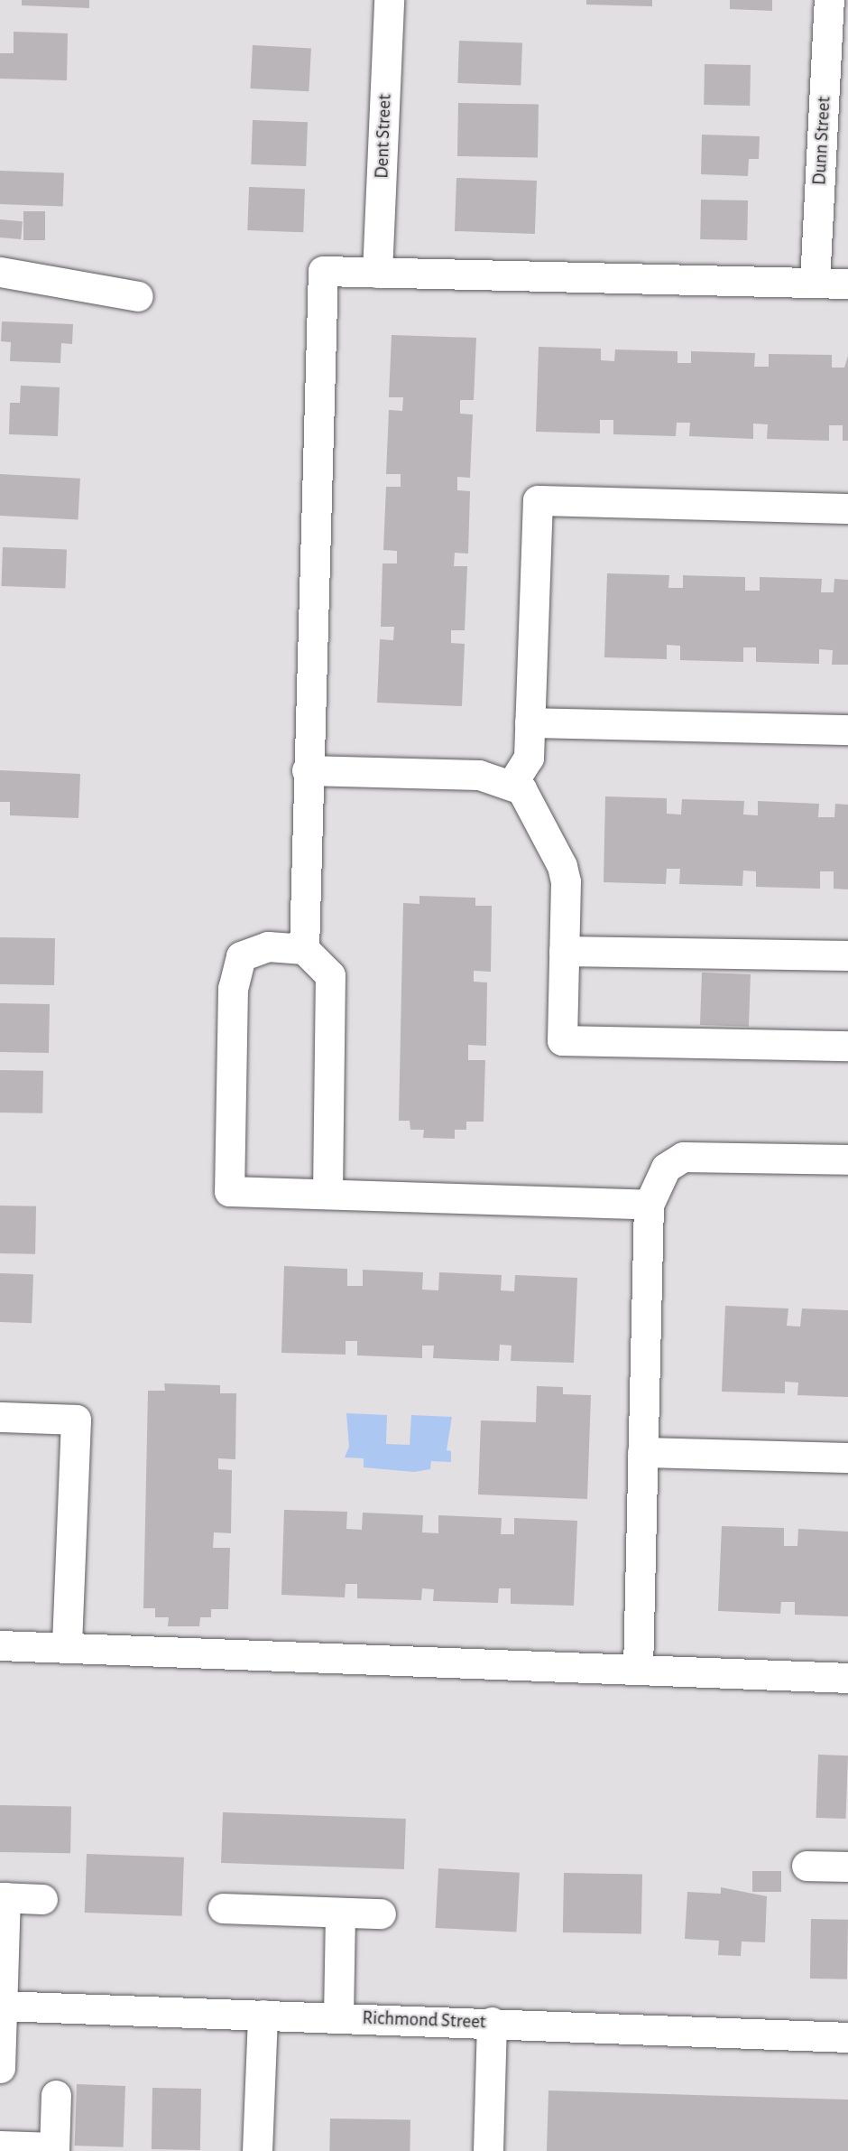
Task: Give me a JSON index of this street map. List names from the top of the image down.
{
  "streets": {
    "street": ["Dent Street", "Dunn Street", "Richmond Street"]
  }
}
